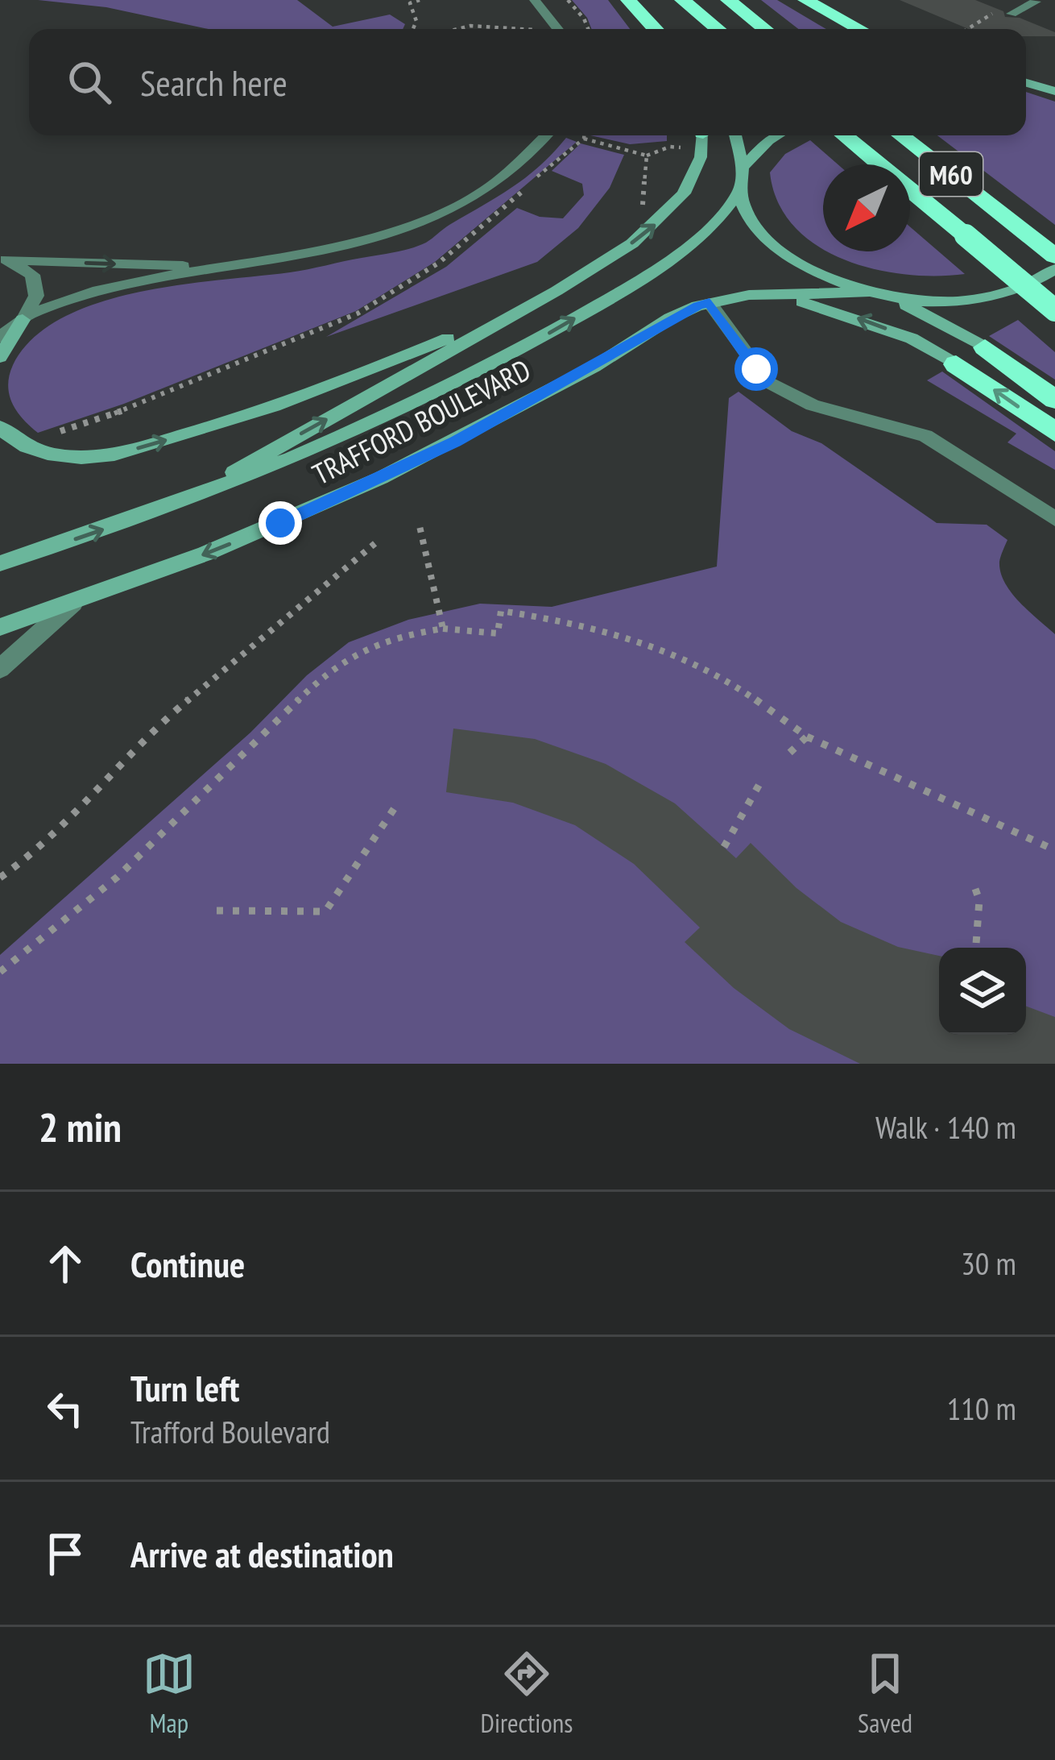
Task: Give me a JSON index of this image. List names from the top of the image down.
{
  "streets": {
    "highway": ["M60"],
    "main road": ["TRAFFORD BOULEVARD"]
  },
  "north": "bottom left",
  "page": {
    "search": "Search here",
    "heading": ["2 min", "Walk · 140 m"],
    "list": [
      ["Continue", "30 m"],
      ["Turn left", "Trafford Boulevard", "110 m"],
      "Arrive at destination"
    ],
    "nav": ["Map", "Directions", "Saved"]
  }
}
